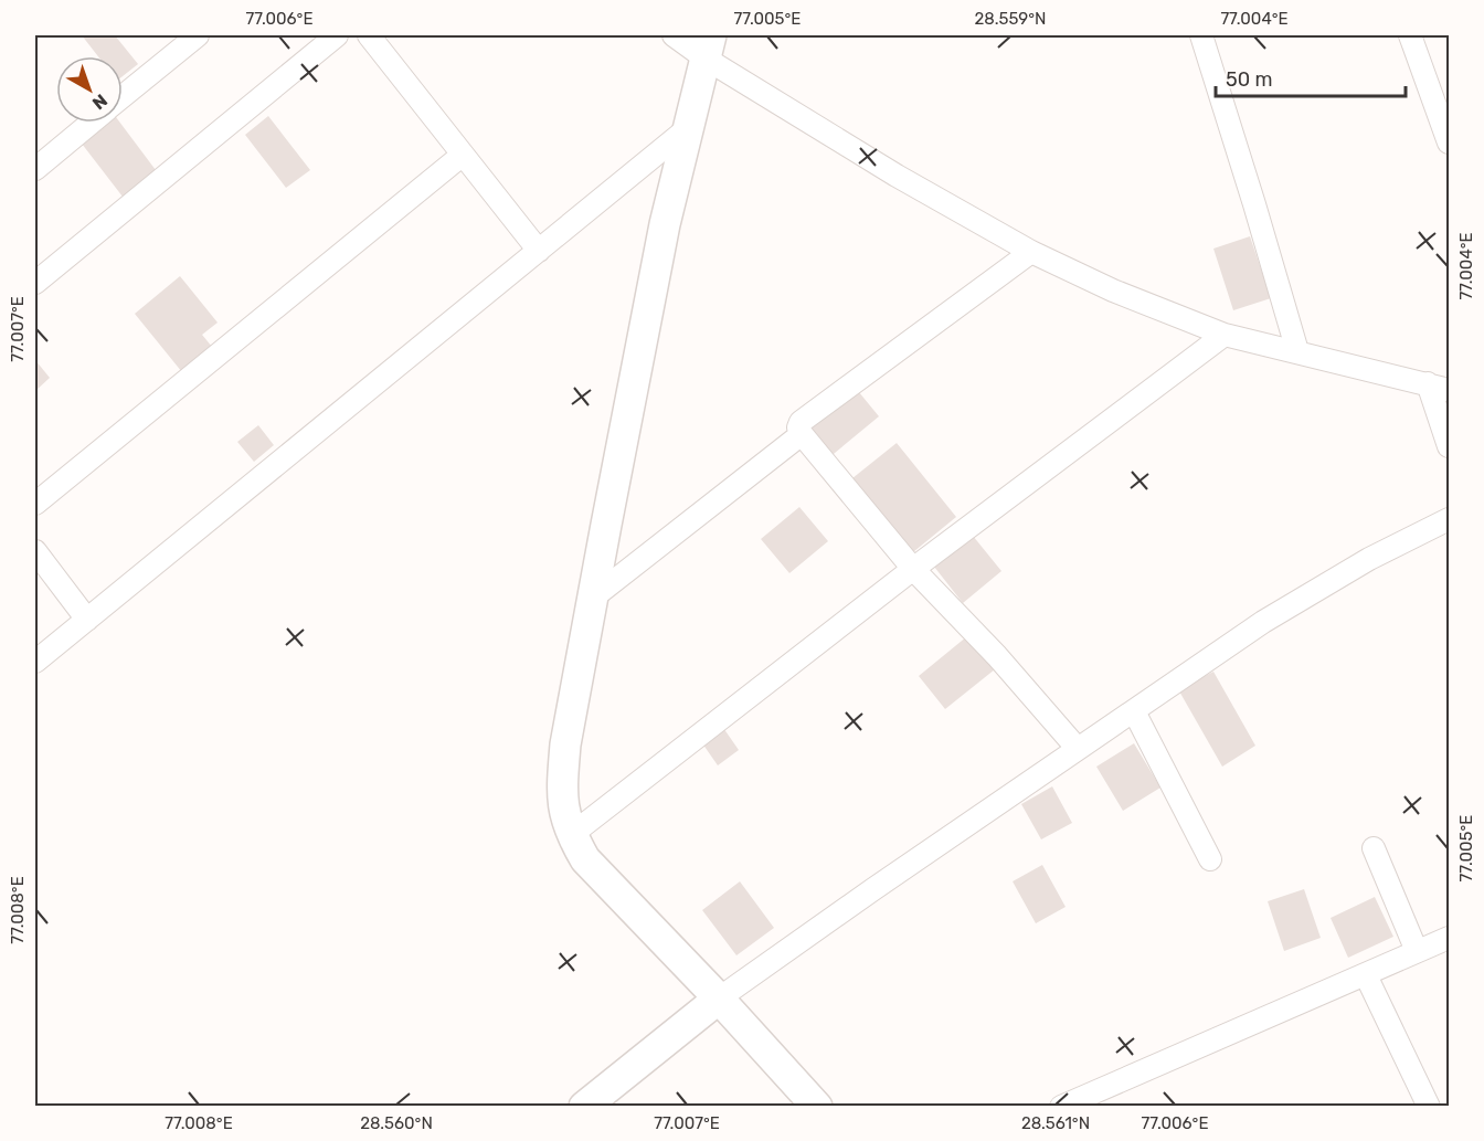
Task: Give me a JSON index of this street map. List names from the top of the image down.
{
  "scale_bar": "50 m",
  "north": "bottom right",
  "coordinates": [
    "77.006°E",
    "77.005°E",
    "28.559°N",
    "77.004°E",
    "77.007°E",
    "77.008°E",
    "28.560°N",
    "28.561°N"
  ]
}
